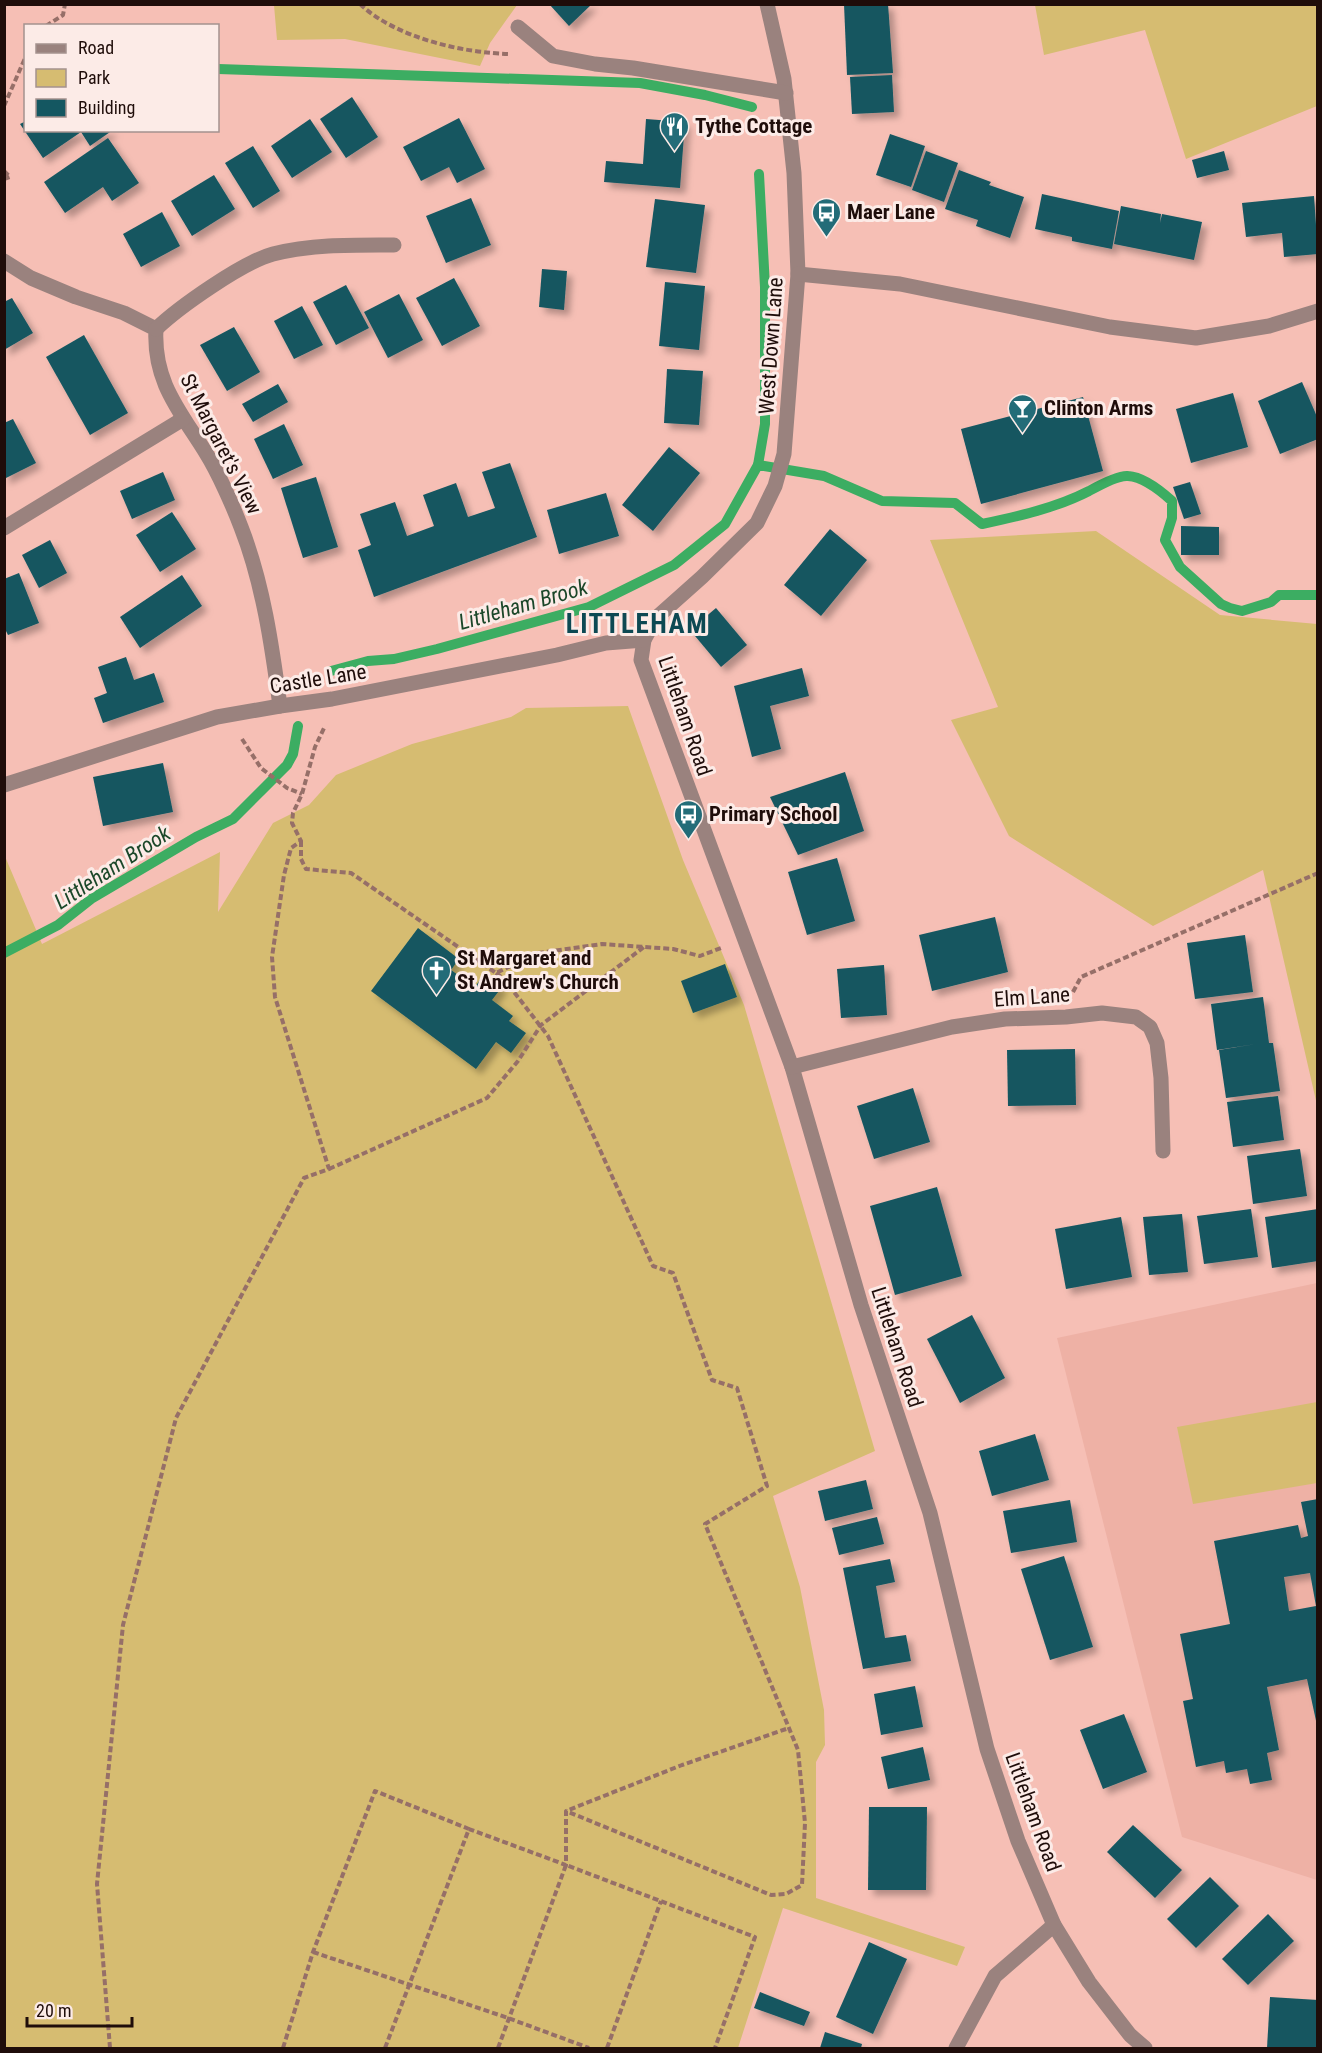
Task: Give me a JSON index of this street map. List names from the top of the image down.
{
  "streets": {
    "street": [
      "West Down Lane",
      "St Margaret's View",
      "Castle Lane",
      "Littleham Road",
      "Elm Lane"
    ]
  },
  "crossings": [
    ["West Down Lane", "Castle Lane"],
    ["West Down Lane", "Littleham Road"],
    ["St Margaret's View", "Castle Lane"],
    ["Castle Lane", "Littleham Road"],
    ["Littleham Road", "Elm Lane"]
  ],
  "districts": ["LITTLEHAM"],
  "water": ["Littleham Brook"],
  "places": {
    "restaurant": ["Tythe Cottage"],
    "bus stop": ["Maer Lane", "Primary School"],
    "bar": ["Clinton Arms"],
    "church": ["St Margaret and St Andrew's Church"]
  },
  "legend": ["Road", "Park", "Building"],
  "scale_bar": "20 m"
}
